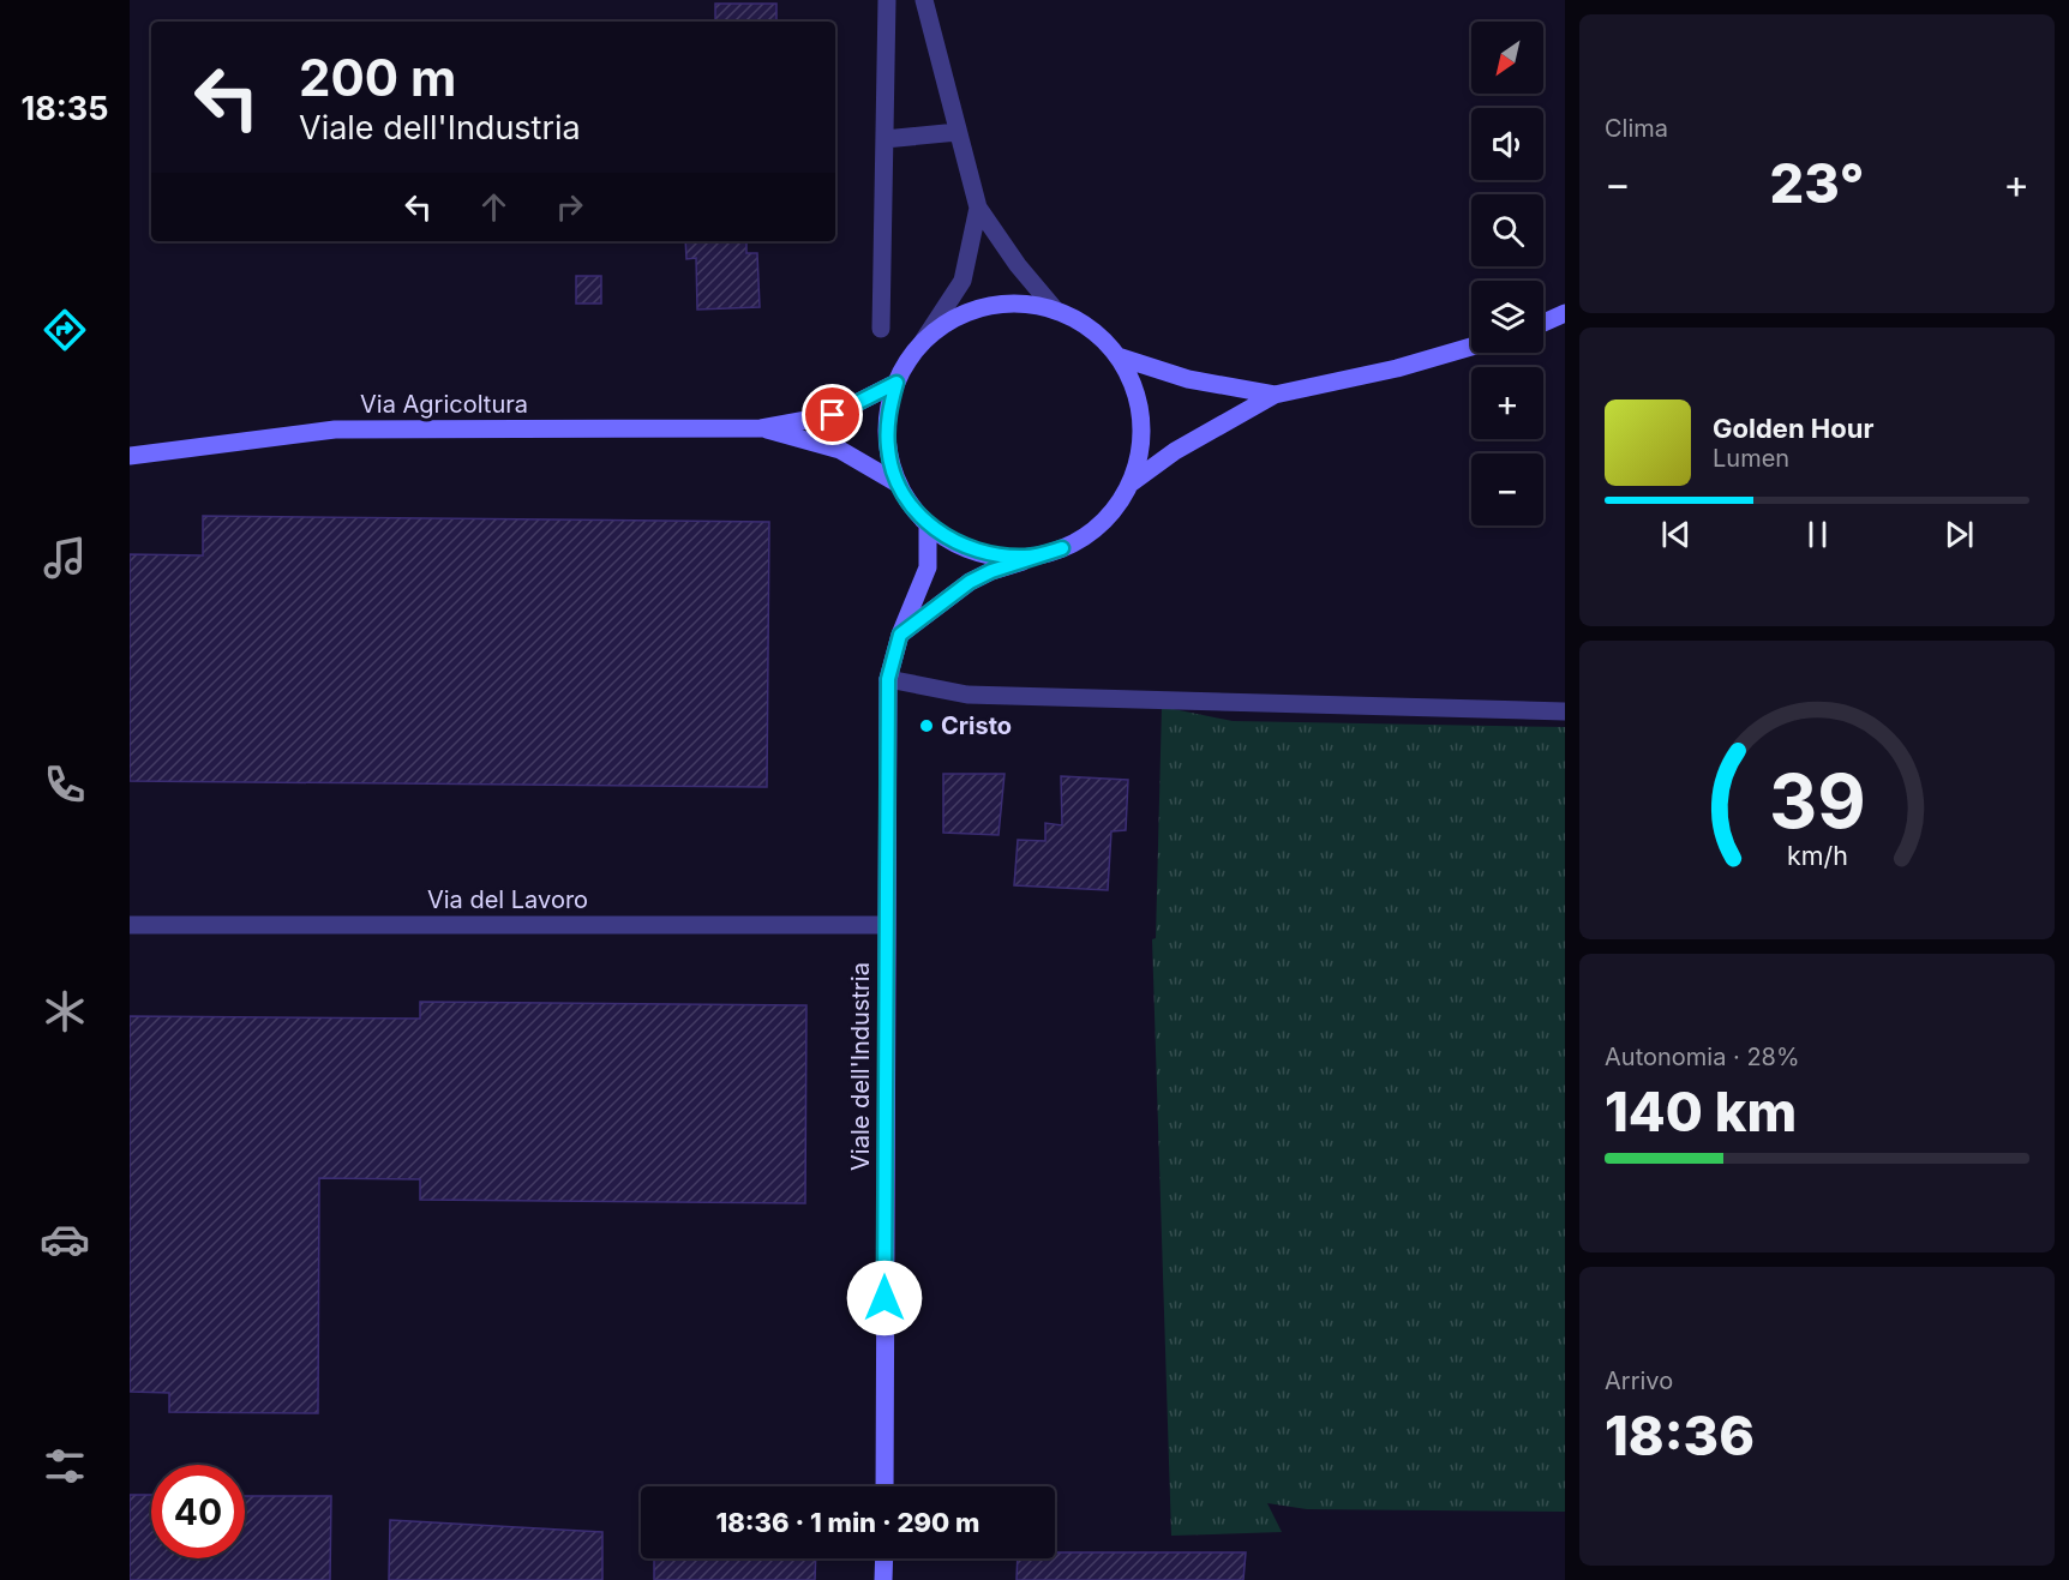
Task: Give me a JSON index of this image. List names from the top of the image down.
{
  "streets": {
    "main road": ["Via Agricoltura", "Viale dell'Industria"],
    "street": ["Via del Lavoro"]
  },
  "crossings": [
    ["Via Agricoltura", "Viale dell'Industria"],
    ["Via del Lavoro", "Viale dell'Industria"]
  ],
  "places": ["Cristo"],
  "north": "bottom left",
  "page": {
    "tabs": "18:35",
    "tile": [
      "Clima",
      ["Autonomia · 28%", "140 km"],
      ["Arrivo", "18:36"]
    ],
    "map_buttons": ["+", "−"],
    "turn": ["200 m", "Viale dell'Industria"],
    "heat": ["−", "23°", "+"],
    "song": ["Golden Hour", "Lumen"],
    "limit": "40",
    "trip": "18:36 · 1 min · 290 m",
    "gauge": ["39", "km/h"]
  }
}
